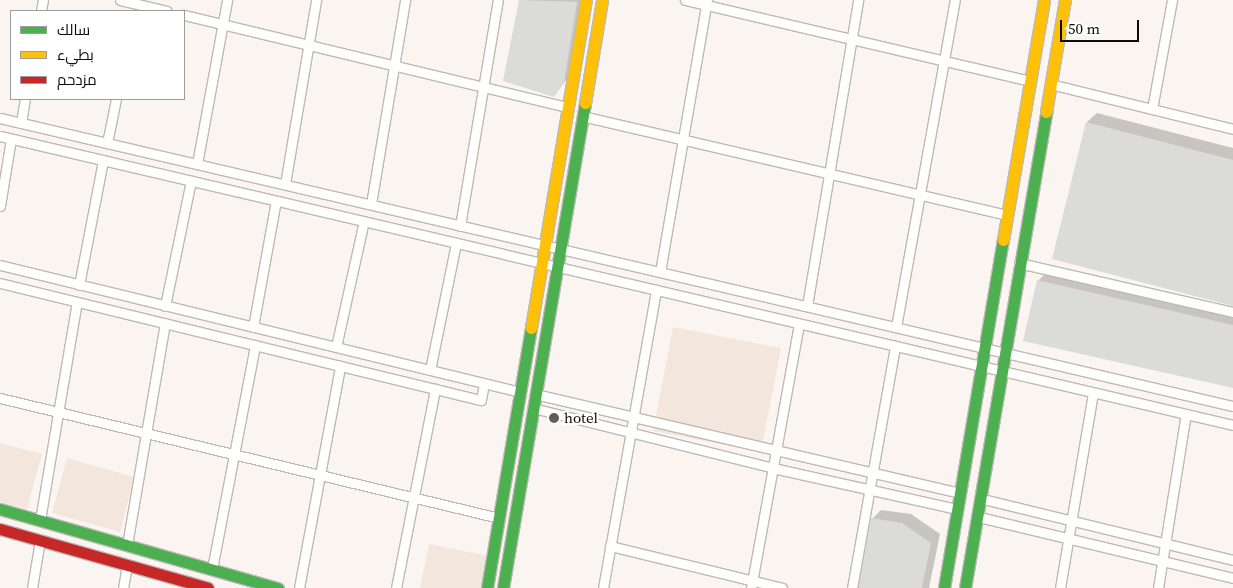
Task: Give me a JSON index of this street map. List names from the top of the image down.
{
  "places": ["hotel"],
  "legend": ["سالك", "بطيء", "مزدحم"],
  "scale_bar": "50 m"
}
